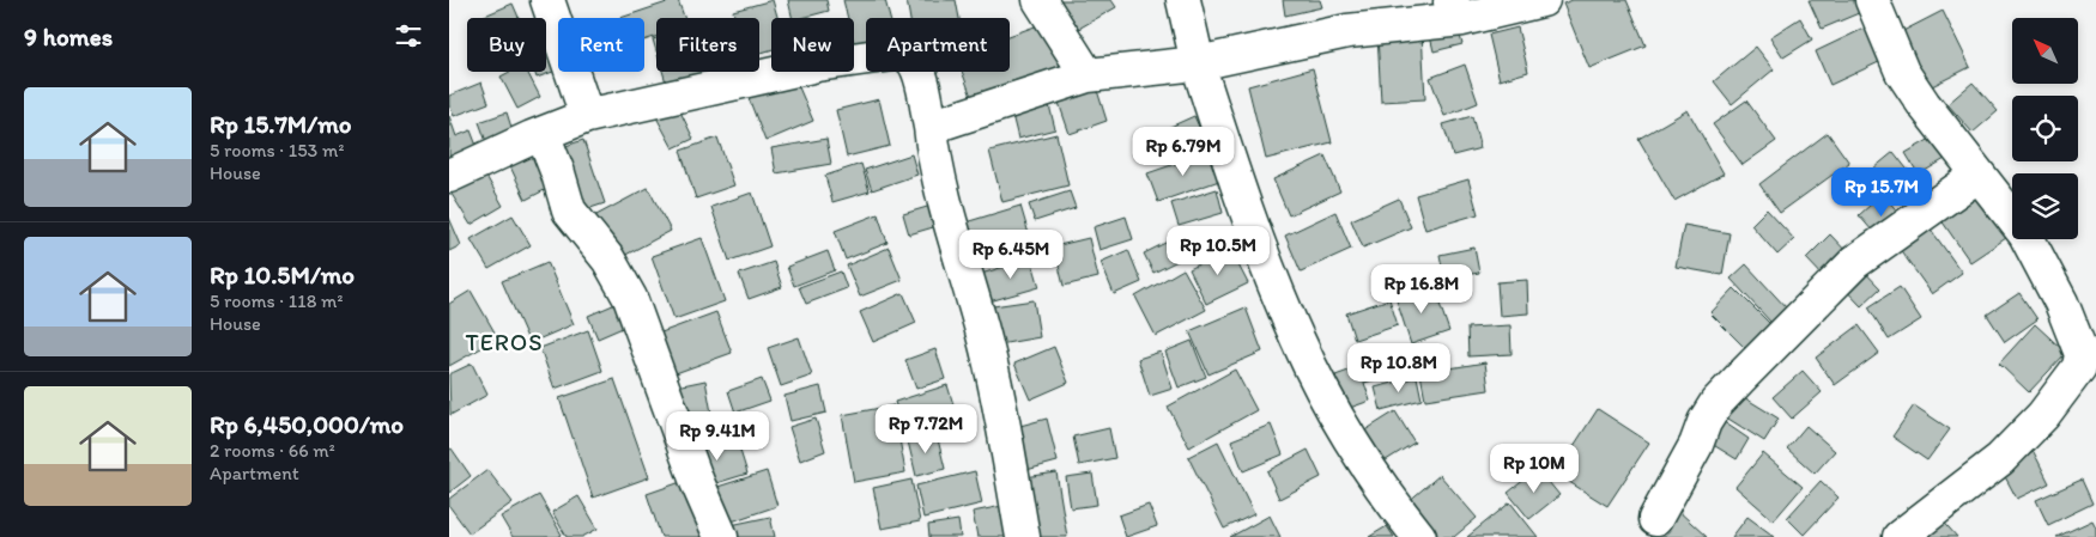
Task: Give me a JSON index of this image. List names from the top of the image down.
{
  "districts": ["TEROS"],
  "north": "top left",
  "page": {
    "heading": "9 homes",
    "chip": [
      "Buy",
      "Rent",
      "Filters",
      "New",
      "Apartment"
    ],
    "list": [
      {
        "name": "Rp 15.7M/mo",
        "note": "5 rooms · 153 m² · House"
      },
      {
        "name": "Rp 10.5M/mo",
        "note": "5 rooms · 118 m² · House"
      },
      {
        "name": "Rp 6,450,000/mo",
        "note": "2 rooms · 66 m² · Apartment"
      }
    ],
    "price": [
      "Rp 6.79M",
      "Rp 15.7M",
      "Rp 10.5M",
      "Rp 6.45M",
      "Rp 16.8M",
      "Rp 10.8M",
      "Rp 7.72M",
      "Rp 9.41M",
      "Rp 10M"
    ]
  }
}
